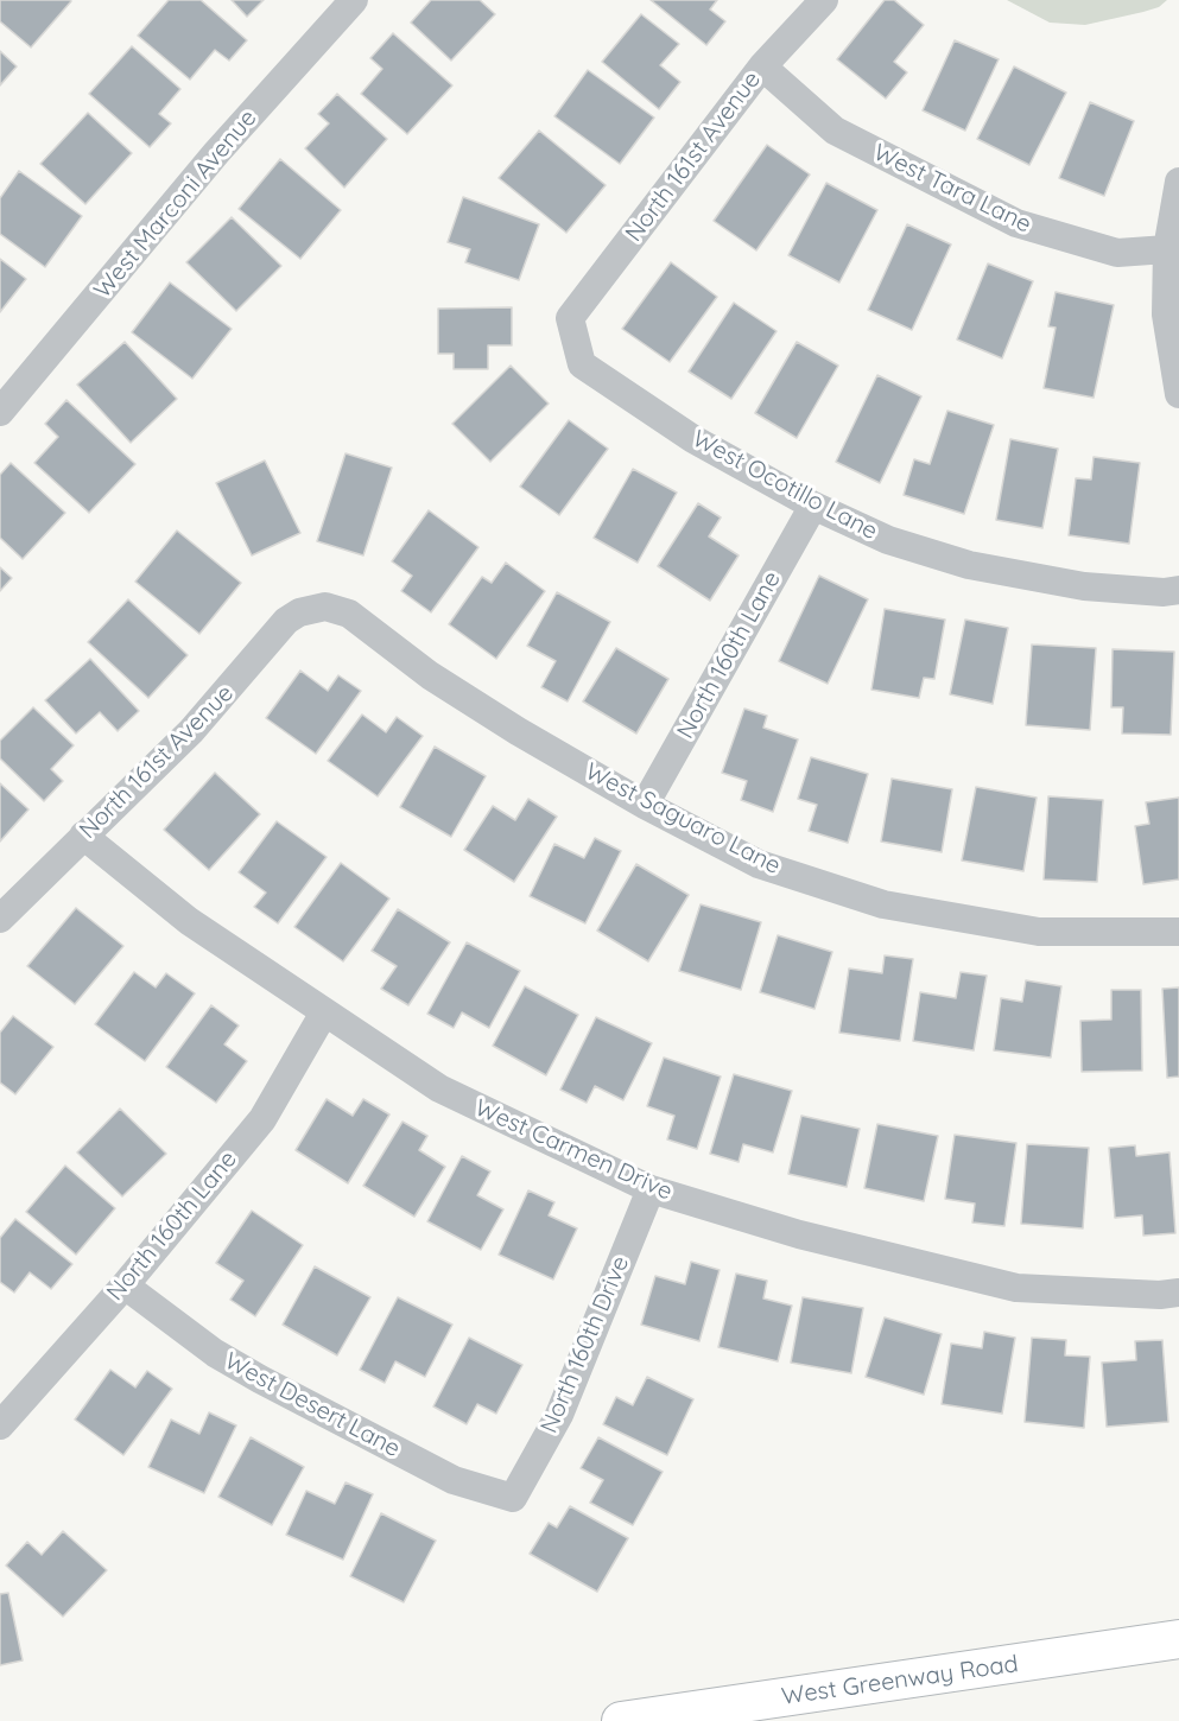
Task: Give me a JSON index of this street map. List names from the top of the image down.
{
  "streets": {
    "main road": ["West Greenway Road"],
    "street": [
      "North 161st Avenue",
      "West Tara Lane",
      "West Marconi Avenue",
      "West Ocotillo Lane",
      "North 160th Lane",
      "West Saguaro Lane",
      "West Carmen Drive",
      "North 160th Drive",
      "West Desert Lane"
    ]
  },
  "crossings": [
    ["North 161st Avenue", "West Tara Lane"],
    ["North 161st Avenue", "West Ocotillo Lane"],
    ["North 161st Avenue", "West Saguaro Lane"],
    ["North 161st Avenue", "West Carmen Drive"],
    ["West Ocotillo Lane", "North 160th Lane"],
    ["North 160th Lane", "West Saguaro Lane"],
    ["North 160th Lane", "West Carmen Drive"],
    ["North 160th Lane", "West Desert Lane"],
    ["West Carmen Drive", "North 160th Drive"],
    ["North 160th Drive", "West Desert Lane"]
  ]
}
